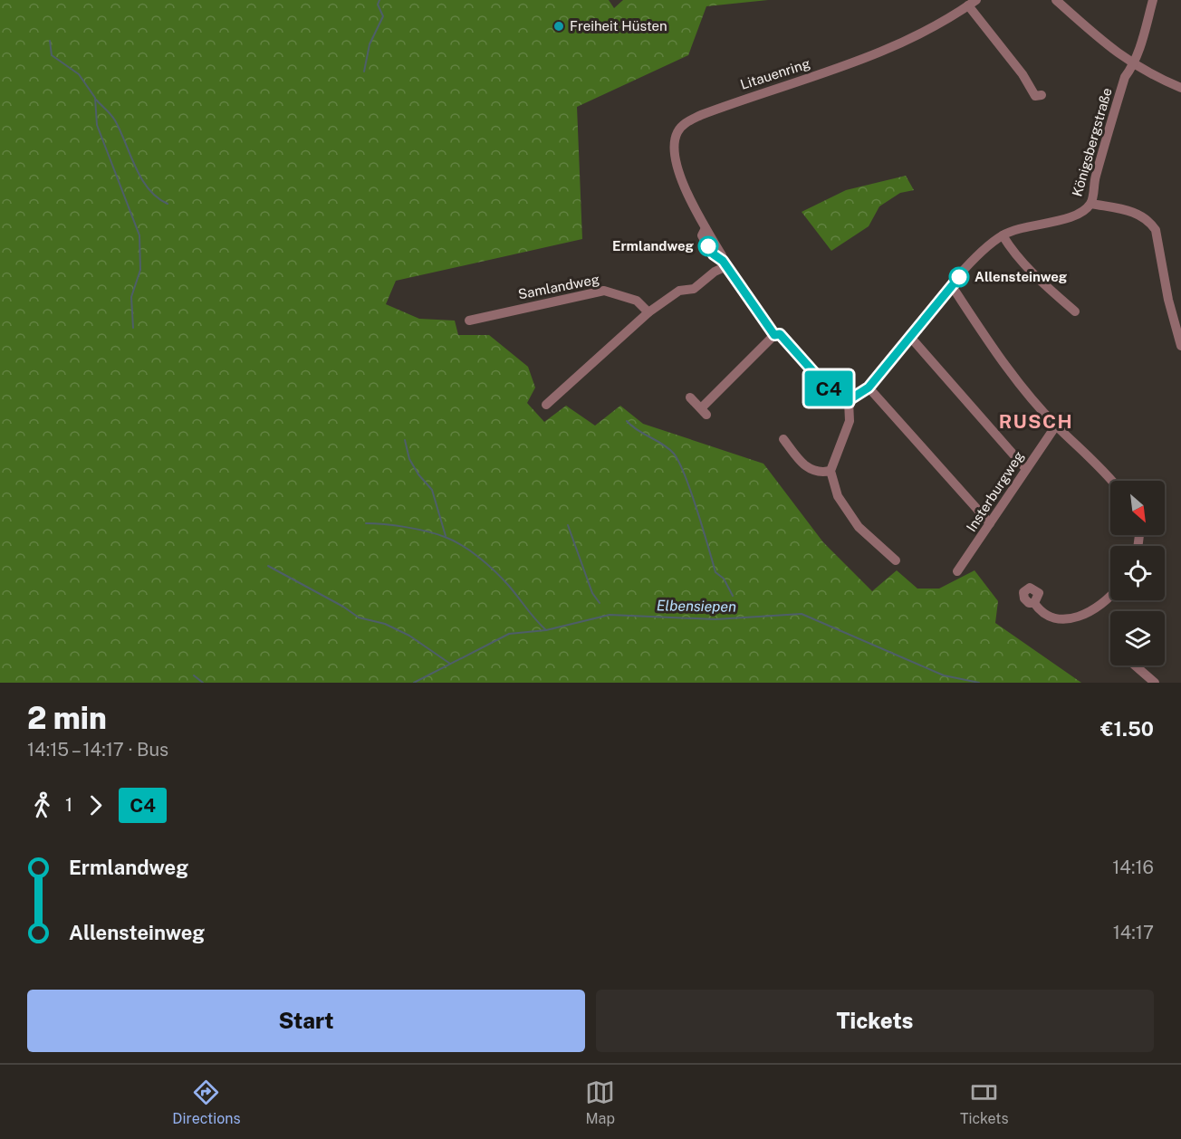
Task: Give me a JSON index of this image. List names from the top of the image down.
{
  "streets": {
    "street": [
      "Litauenring",
      "Königsbergstraße",
      "Samlandweg",
      "Insterburgweg"
    ]
  },
  "crossings": [
    ["Litauenring", "Königsbergstraße"]
  ],
  "districts": ["RUSCH"],
  "water": ["Elbensiepen"],
  "places": ["Freiheit Hüsten", "Ermlandweg", "Allensteinweg"],
  "lines": ["bus line C4"],
  "north": "bottom right",
  "page": {
    "on_map": "C4",
    "heading": ["2 min", "14:15 – 14:17 · Bus", "€1.50"],
    "legs": ["1", "C4"],
    "list": [
      {
        "name": "Ermlandweg",
        "value": "14:16"
      },
      {
        "name": "Allensteinweg",
        "value": "14:17"
      }
    ],
    "buttons": ["Start", "Tickets"],
    "tabs": ["Directions", "Map", "Tickets"]
  }
}
